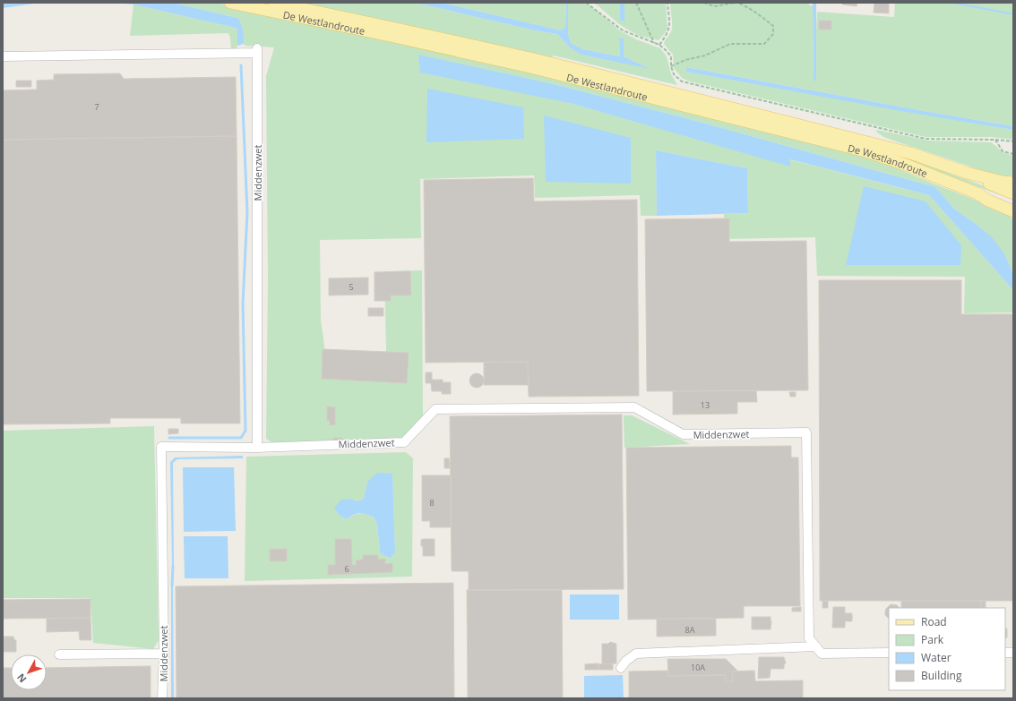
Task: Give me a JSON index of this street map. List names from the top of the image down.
{
  "streets": {
    "main road": ["De Westlandroute"],
    "street": ["Middenzwet"]
  },
  "house_numbers": [
    "7",
    "5",
    "13",
    "8",
    "6",
    "8A",
    "10A"
  ],
  "legend": [
    "Road",
    "Park",
    "Water",
    "Building"
  ],
  "north": "bottom left"
}
